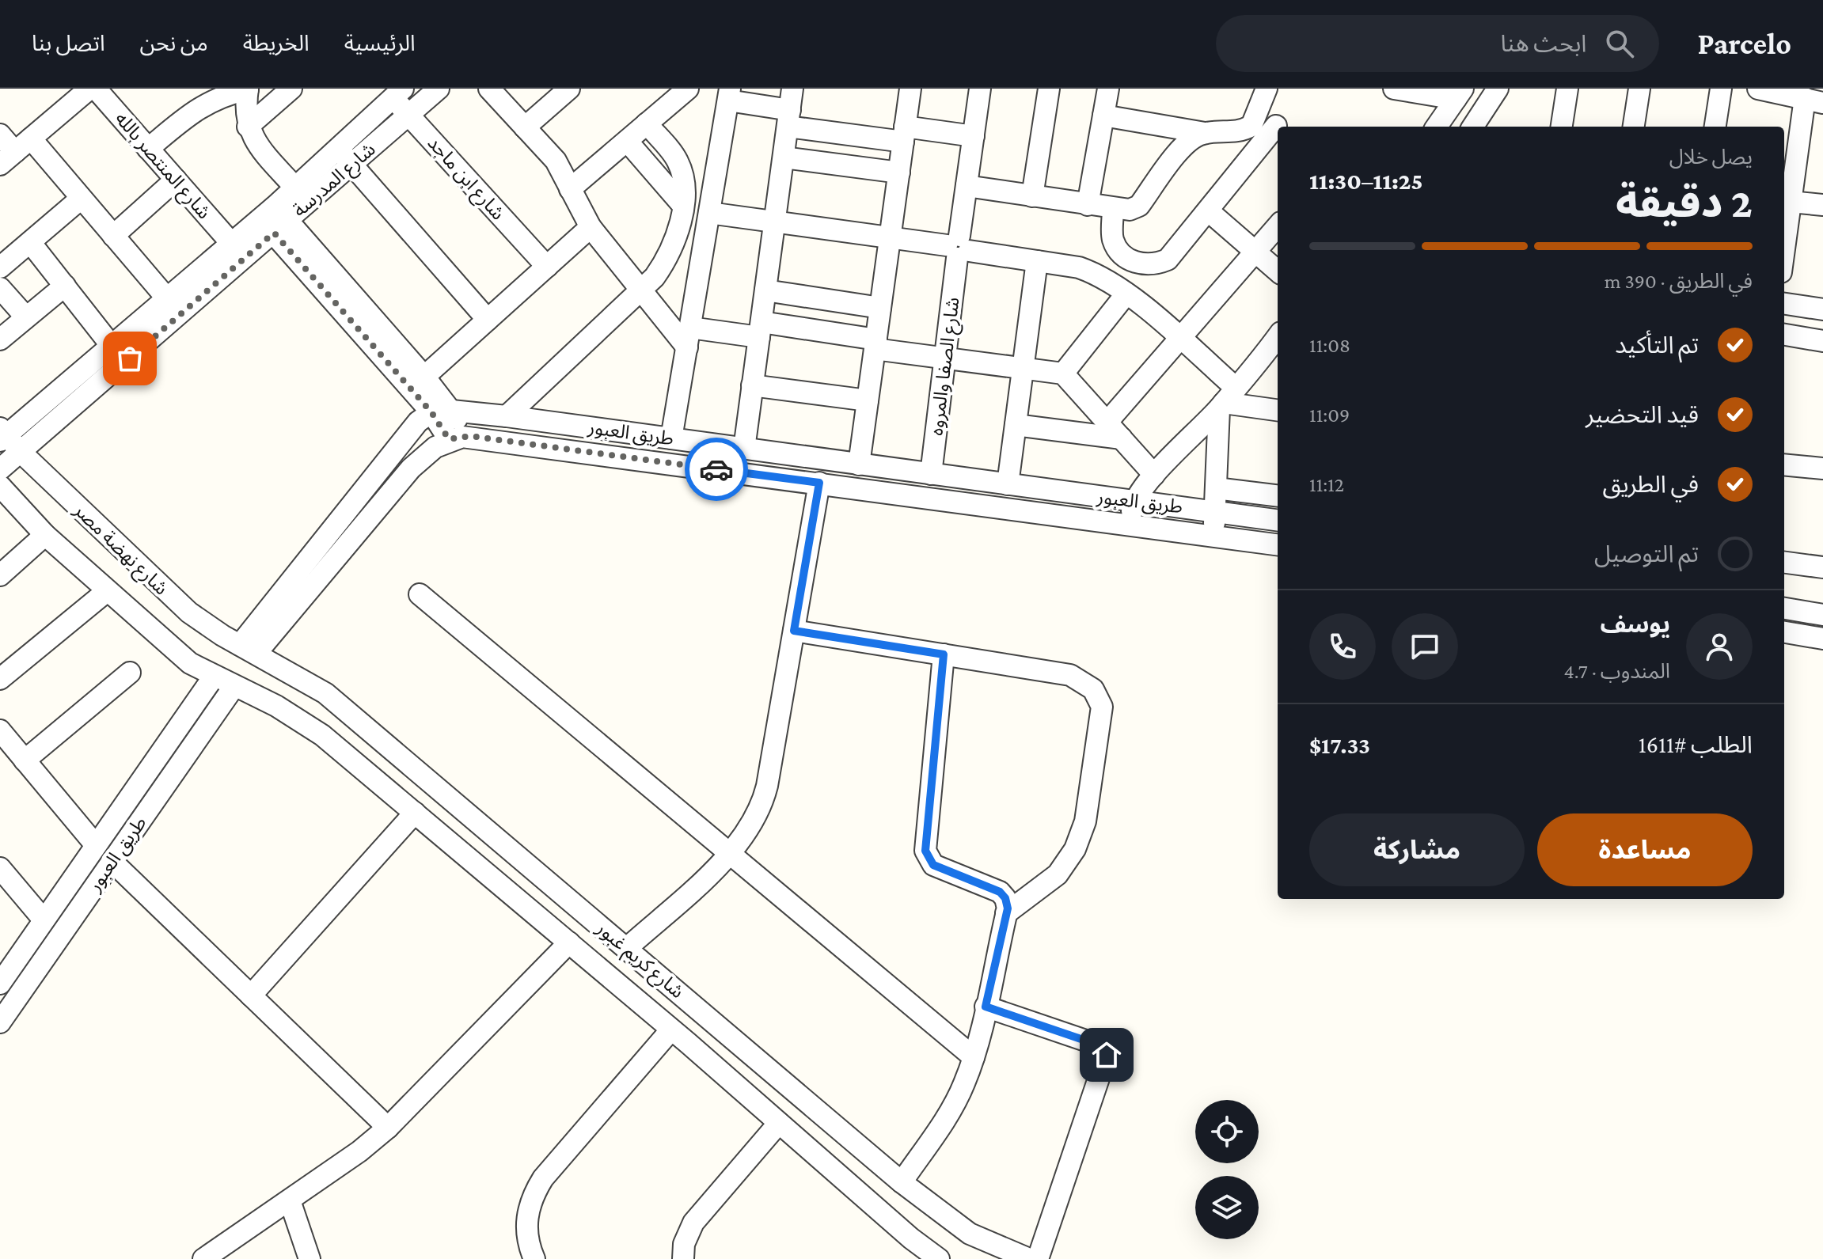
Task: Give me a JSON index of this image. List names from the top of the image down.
{
  "streets": {
    "street": [
      "شارع المنتصر بالله",
      "شارع ابن ماجد",
      "شارع المدرسة",
      "شارع الصفا والمروه",
      "طريق العبور",
      "شارع نهضة مصر",
      "شارع كريم غبور"
    ]
  },
  "crossings": [
    ["شارع المنتصر بالله", "شارع المدرسة"],
    ["شارع ابن ماجد", "شارع المدرسة"],
    ["شارع المدرسة", "شارع نهضة مصر"],
    ["شارع الصفا والمروه", "طريق العبور"],
    ["طريق العبور", "شارع نهضة مصر"],
    ["طريق العبور", "شارع كريم غبور"],
    ["شارع نهضة مصر", "شارع كريم غبور"]
  ],
  "page": {
    "header": "Parcelo",
    "search": "ابحث هنا",
    "nav": [
      "الرئيسية",
      "الخريطة",
      "من نحن",
      "اتصل بنا"
    ],
    "heading": ["2 دقيقة", "يصل خلال", "11:25–11:30"],
    "panel": [
      "يوسف",
      "المندوب · 4.7",
      "الطلب #1611",
      "$17.33"
    ],
    "bar": "في الطريق · 390 m",
    "list": [
      ["تم التأكيد", "11:08"],
      ["قيد التحضير", "11:09"],
      ["في الطريق", "11:12"],
      "تم التوصيل"
    ],
    "buttons": ["مساعدة", "مشاركة"]
  }
}
